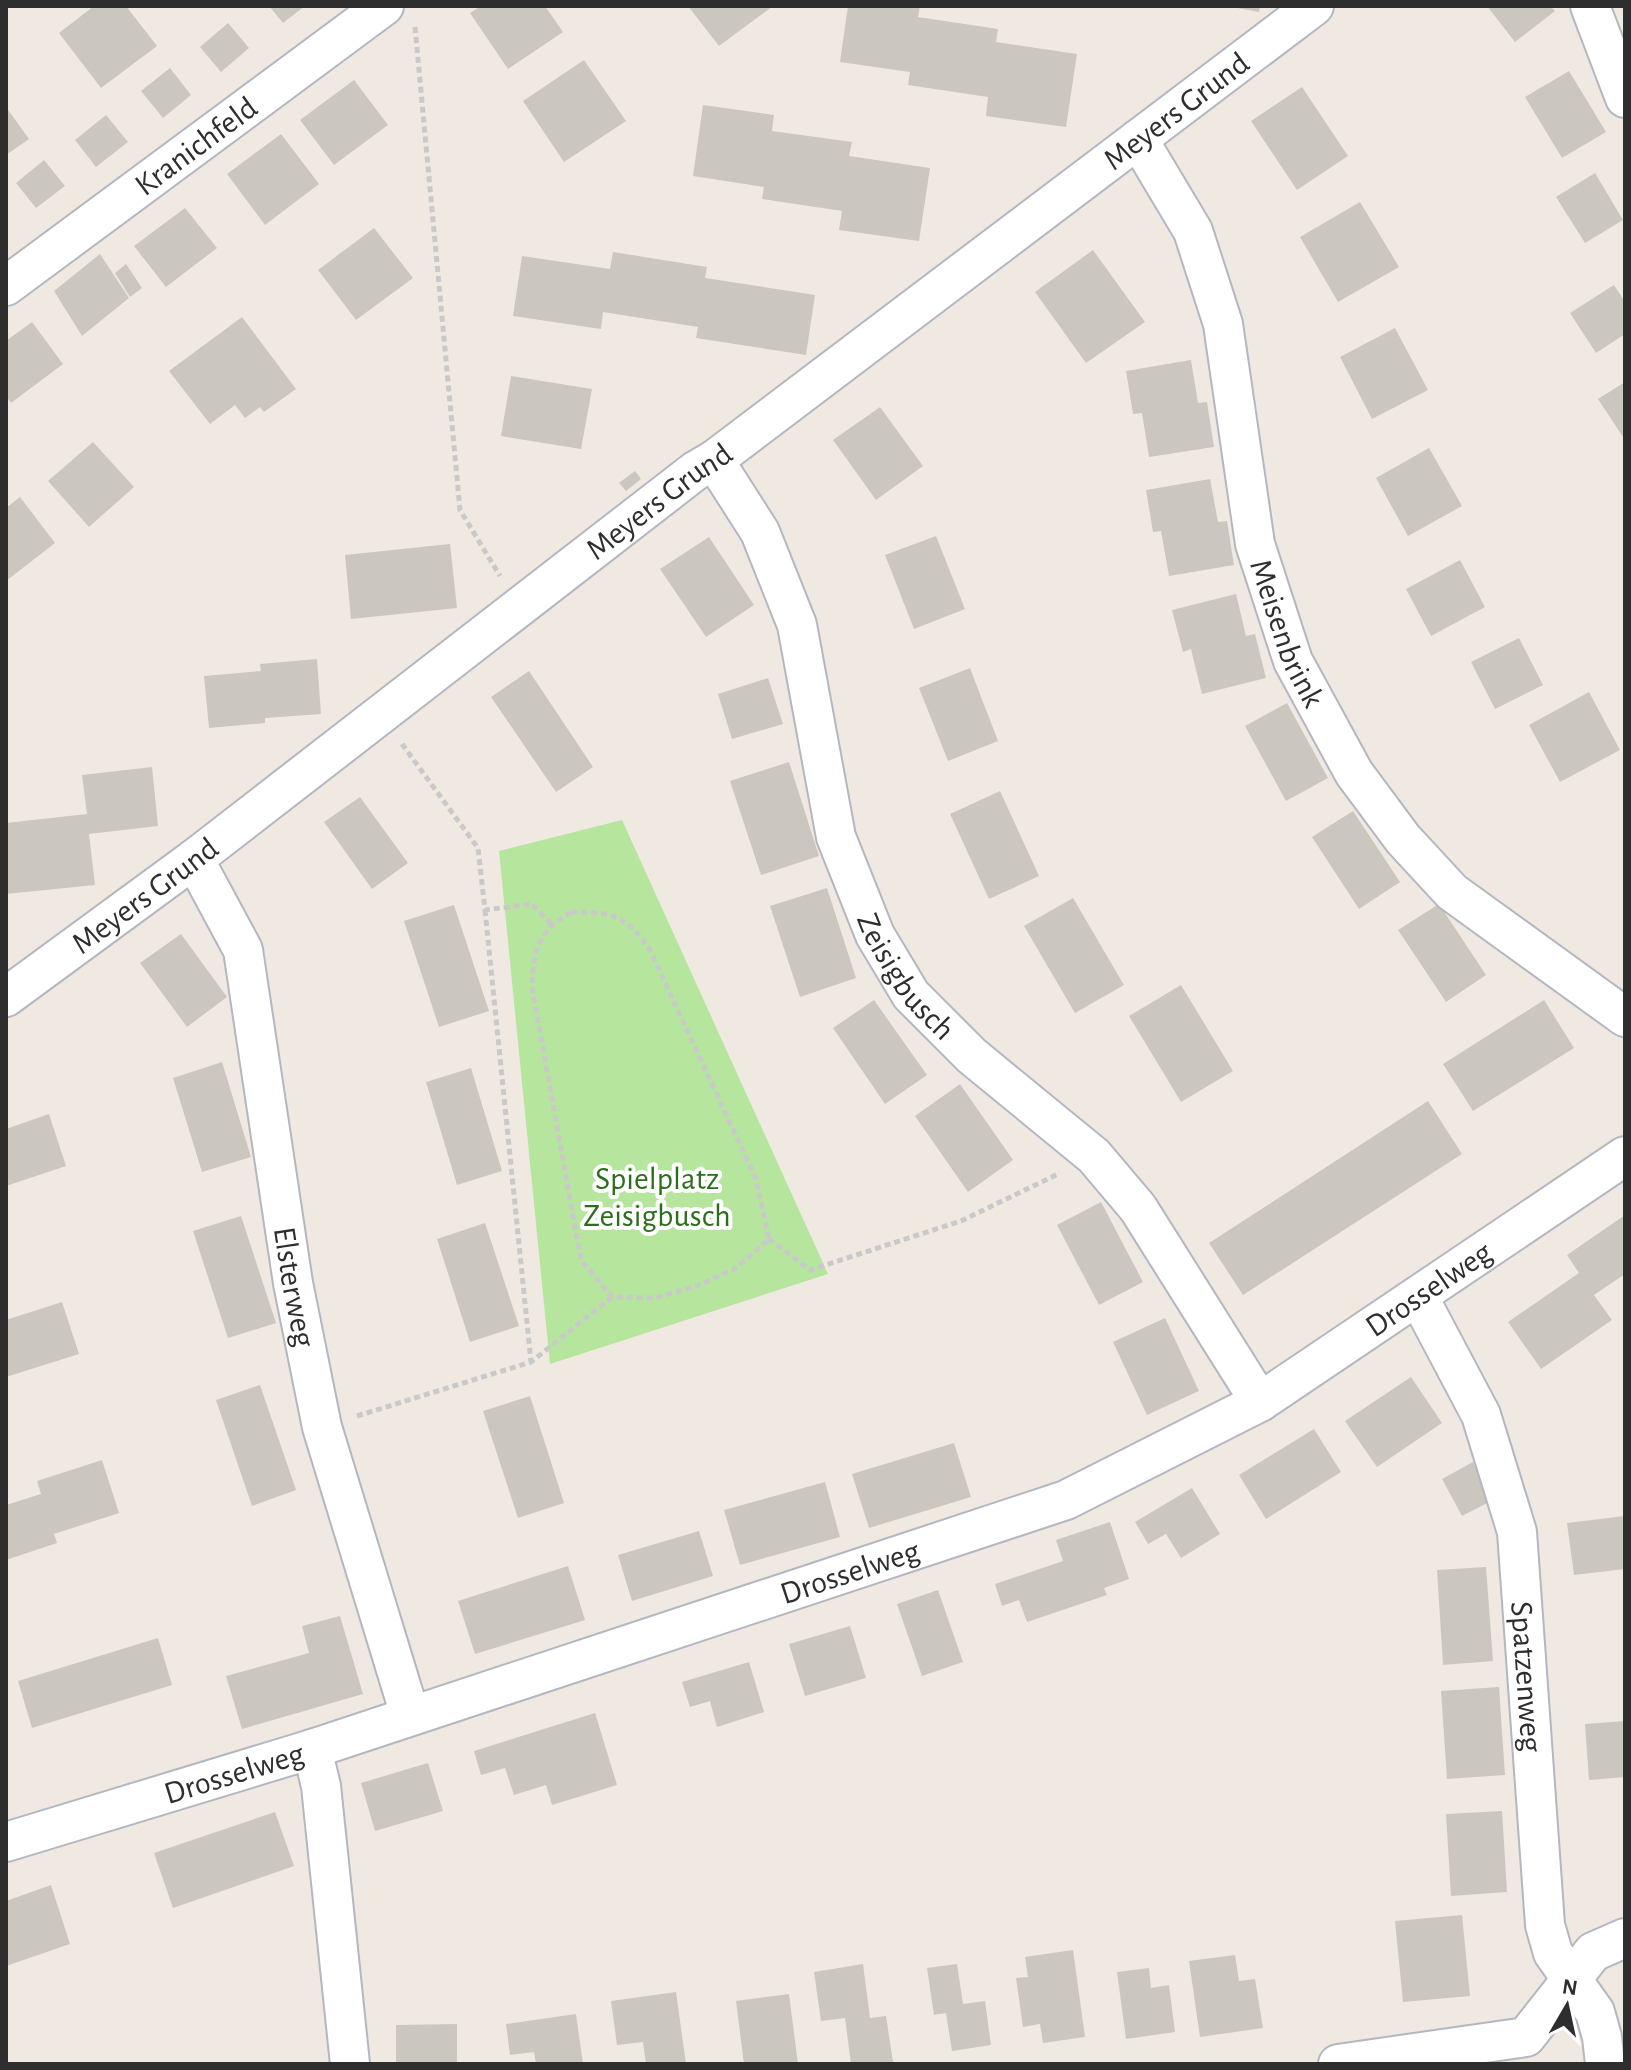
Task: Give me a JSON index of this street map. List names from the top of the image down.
{
  "streets": {
    "street": [
      "Meyers Grund",
      "Kranichfeld",
      "Meisenbrink",
      "Zeisigbusch",
      "Elsterweg",
      "Drosselweg",
      "Spatzenweg"
    ]
  },
  "crossings": [
    ["Meyers Grund", "Meisenbrink"],
    ["Meyers Grund", "Zeisigbusch"],
    ["Meyers Grund", "Elsterweg"],
    ["Zeisigbusch", "Drosselweg"],
    ["Elsterweg", "Drosselweg"],
    ["Drosselweg", "Spatzenweg"]
  ],
  "parks": ["Spielplatz Zeisigbusch"],
  "north": "top"
}
